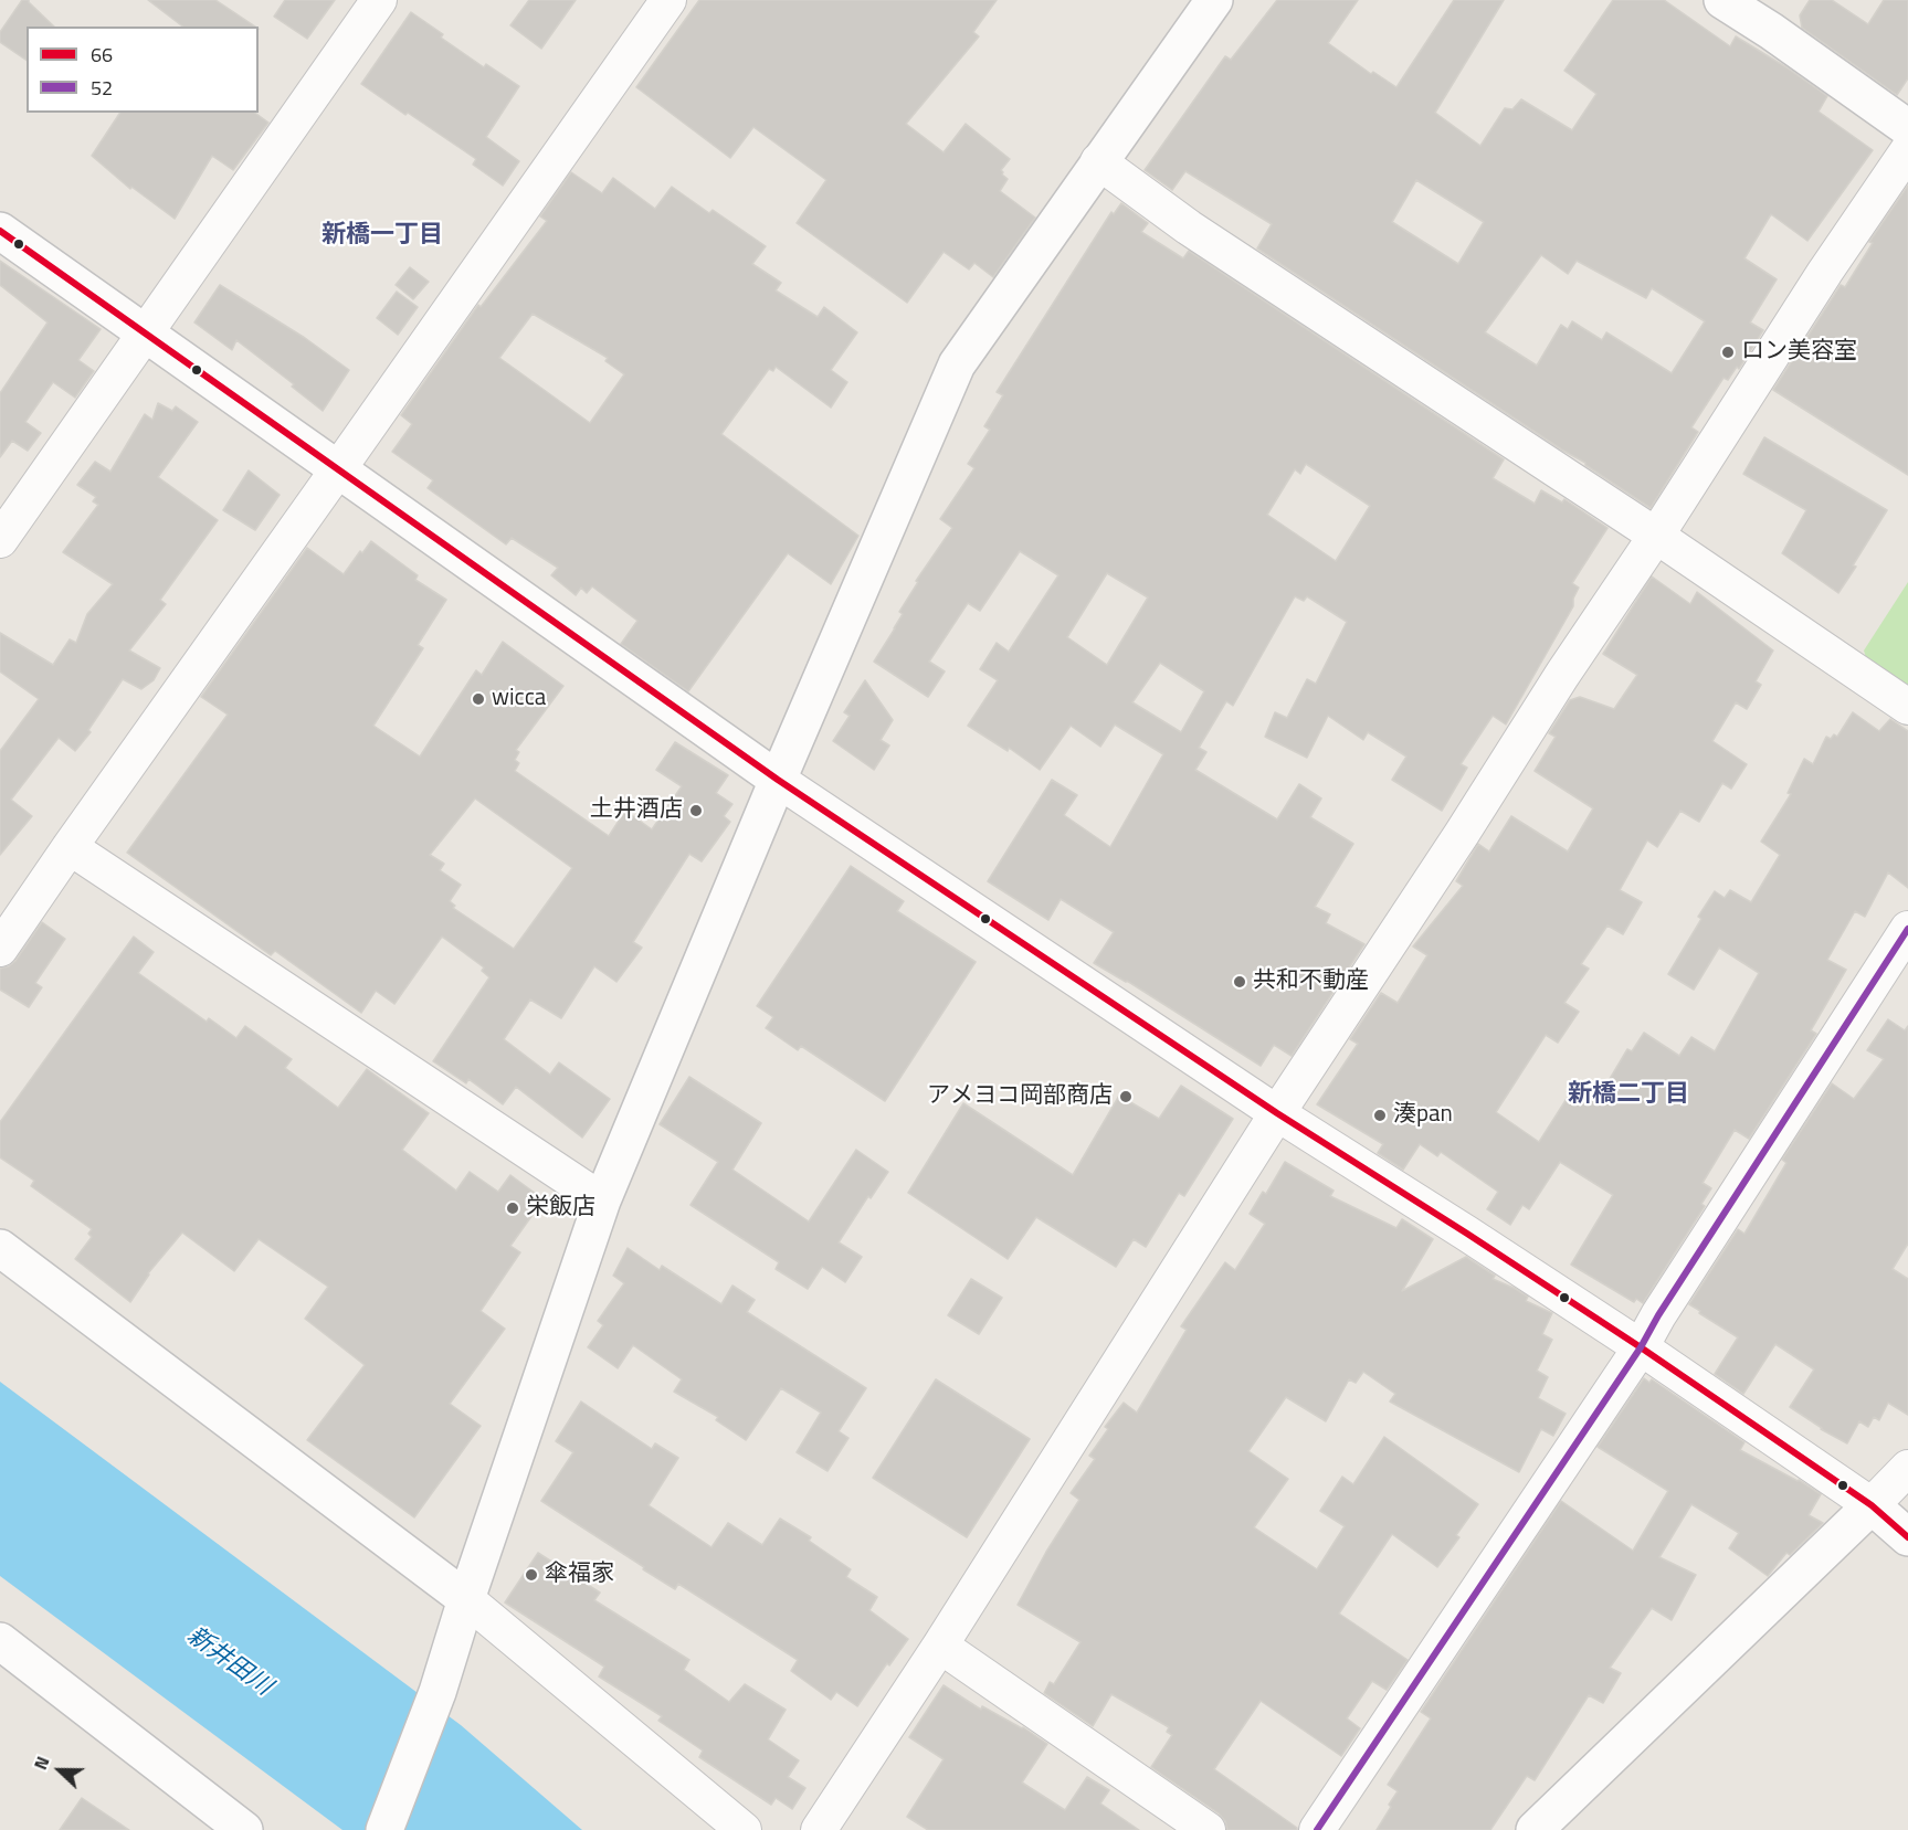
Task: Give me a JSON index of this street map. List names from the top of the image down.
{
  "districts": ["新橋一丁目", "新橋二丁目"],
  "water": ["新井田川"],
  "places": [
    "ロン美容室",
    "wicca",
    "土井酒店",
    "共和不動産",
    "アメヨコ岡部商店",
    "湊pan",
    "栄飯店",
    "傘福家"
  ],
  "lines": ["transit line 66", "transit line 52"],
  "legend": ["66", "52"],
  "north": "left"
}
